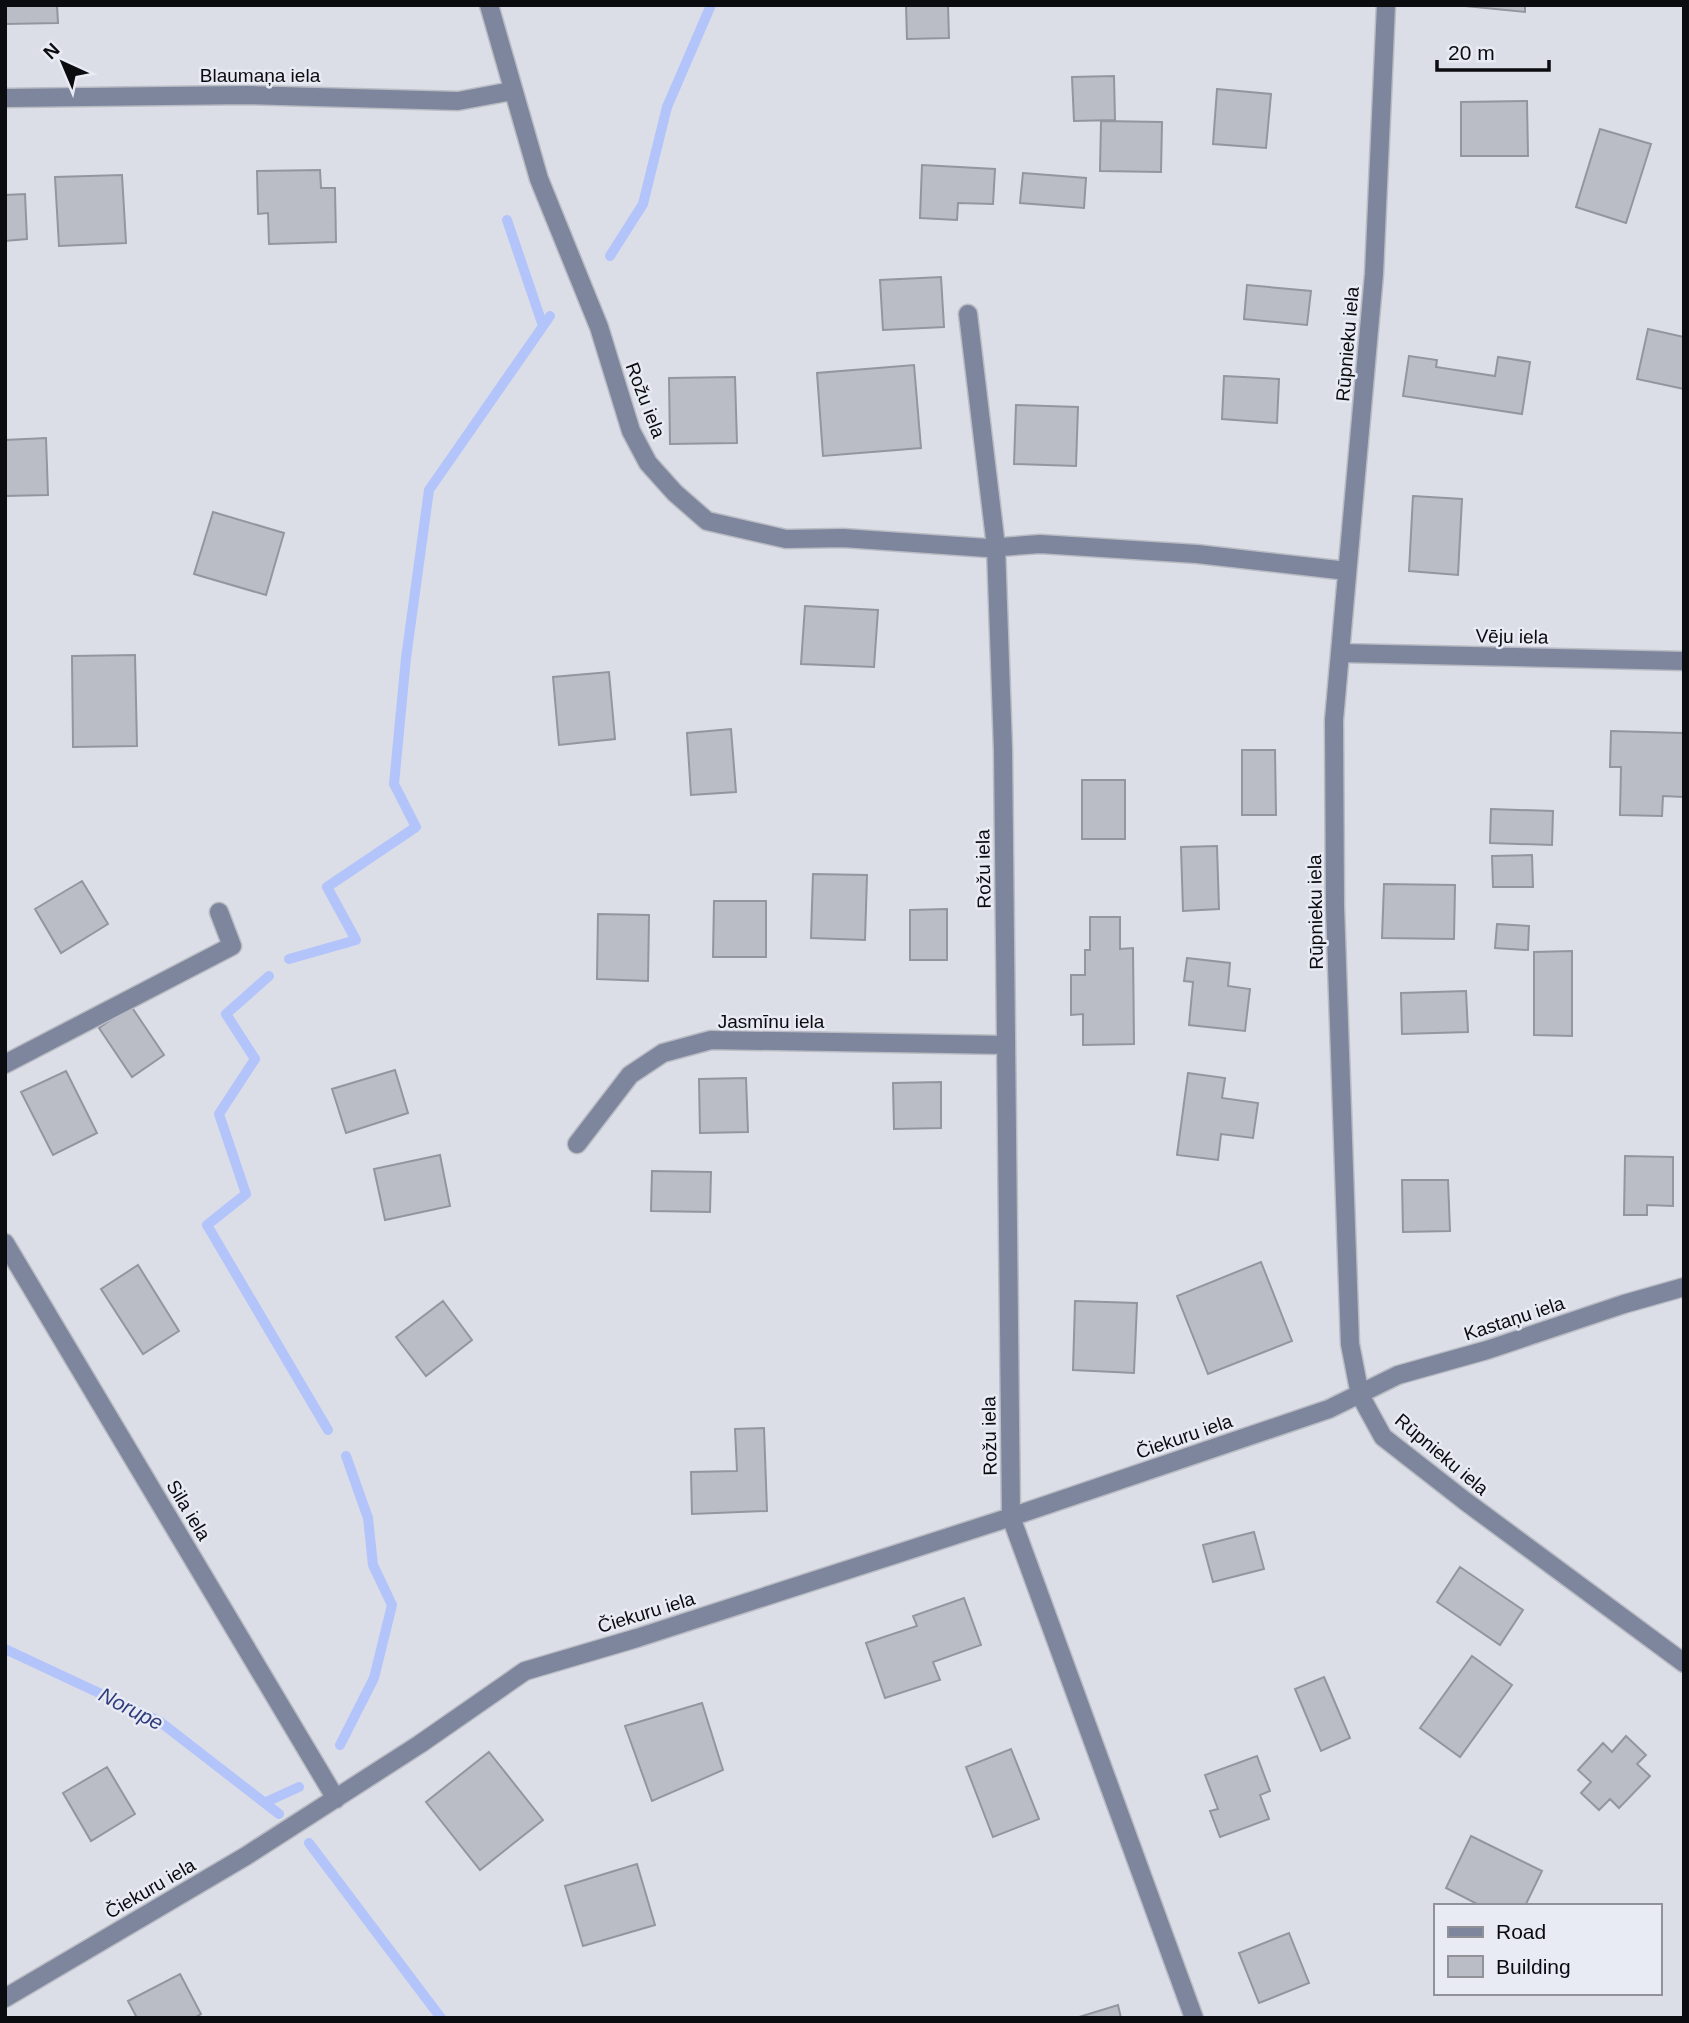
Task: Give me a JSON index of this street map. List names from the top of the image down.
{
  "streets": {
    "street": [
      "Blaumaņa iela",
      "Rūpnieku iela",
      "Rožu iela",
      "Vēju iela",
      "Jasmīnu iela",
      "Kastaņu iela",
      "Čiekuru iela",
      "Sila iela"
    ]
  },
  "crossings": [
    ["Blaumaņa iela", "Rožu iela"],
    ["Rūpnieku iela", "Vēju iela"],
    ["Rūpnieku iela", "Kastaņu iela"],
    ["Rūpnieku iela", "Čiekuru iela"],
    ["Rožu iela", "Jasmīnu iela"],
    ["Rožu iela", "Čiekuru iela"],
    ["Kastaņu iela", "Čiekuru iela"],
    ["Čiekuru iela", "Sila iela"]
  ],
  "water": ["Norupe"],
  "legend": ["Road", "Building"],
  "scale_bar": "20 m",
  "north": "top left"
}
